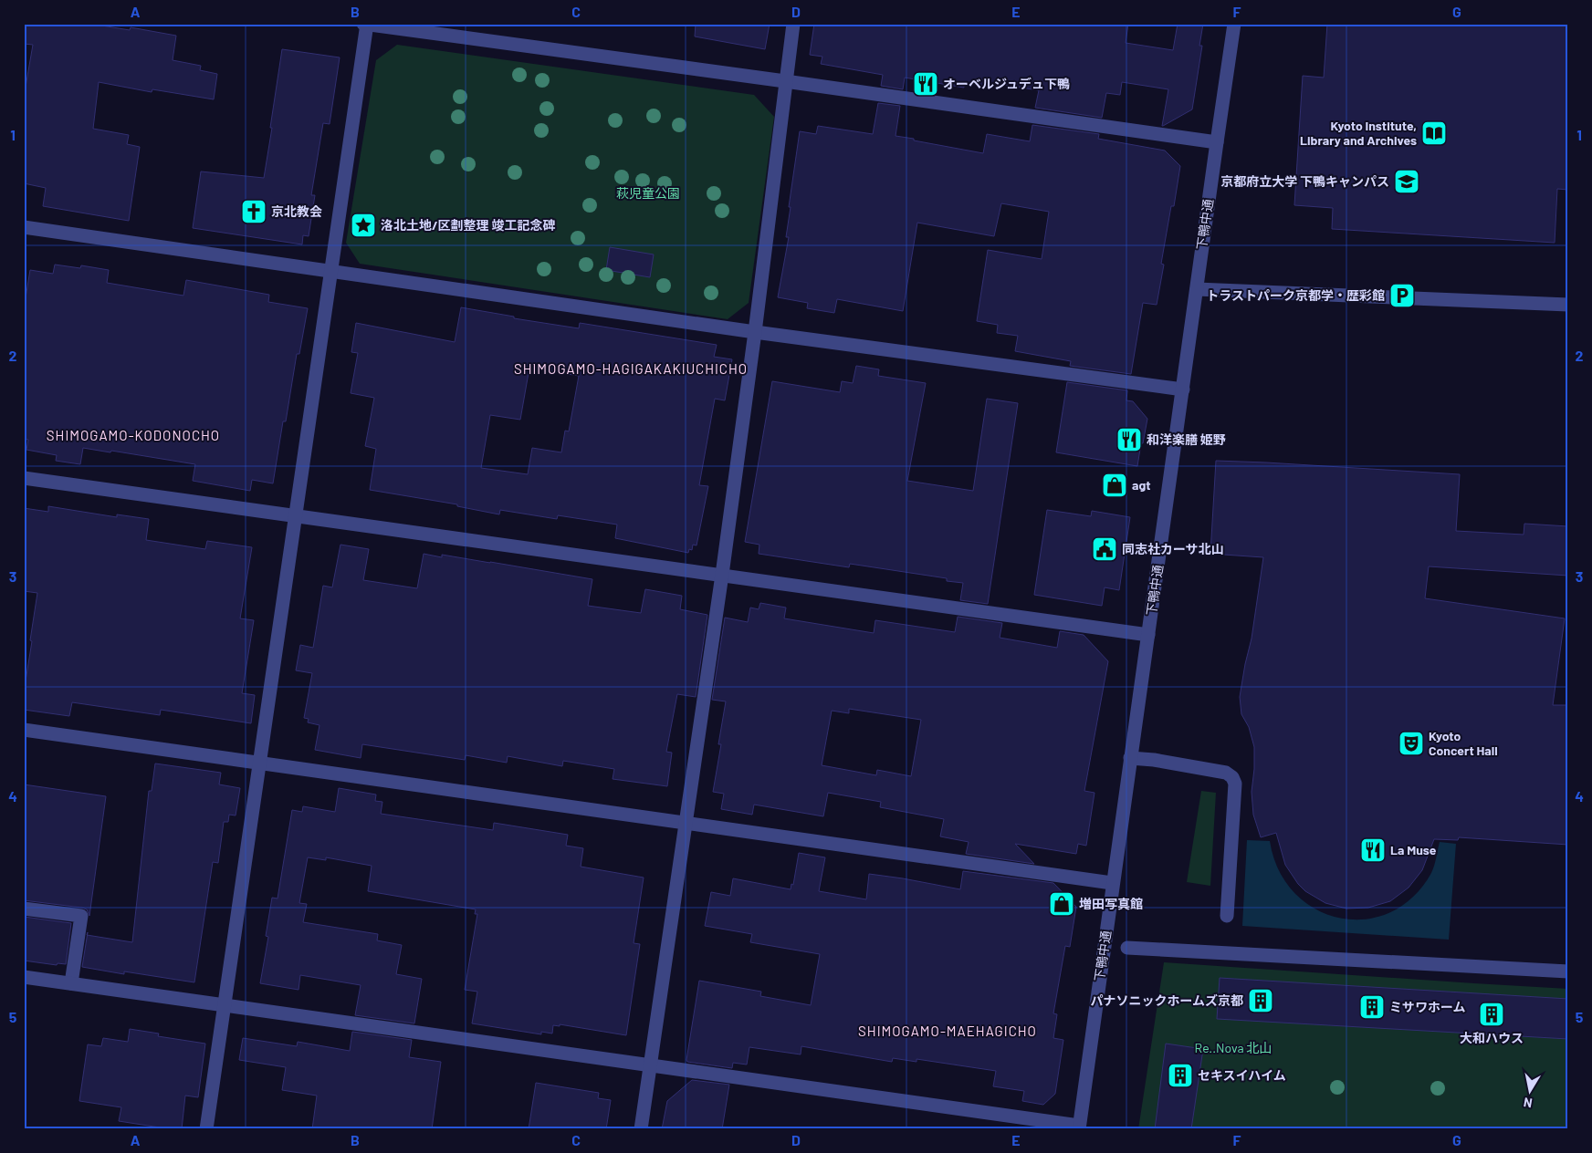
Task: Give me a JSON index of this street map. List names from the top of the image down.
{
  "streets": {
    "street": ["下鴨中通"]
  },
  "districts": ["SHIMOGAMO-HAGIGAKAKIUCHICHO", "SHIMOGAMO-KODONOCHO", "SHIMOGAMO-MAEHAGICHO"],
  "parks": ["萩児童公園", "Re..Nova 北山"],
  "places": {
    "restaurant": ["オーベルジュデュ下鴨", "和洋楽膳 姫野", "La Muse"],
    "library": ["Kyoto Institute, Library and Archives"],
    "school or university": ["京都府立大学 下鴨キャンパス"],
    "church": ["京北教会"],
    "place": ["洛北土地/区劃整理 竣工記念碑"],
    "parking": ["トラストパーク京都学・歴彩館"],
    "shop": ["agt", "増田写真館"],
    "public building": ["同志社カーサ北山"],
    "theatre": ["Kyoto Concert Hall"],
    "building": [
      "パナソニックホームズ京都",
      "ミサワホーム",
      "大和ハウス",
      "セキスイハイム"
    ]
  },
  "north": "bottom",
  "grid": {
    "columns": [
      "A",
      "B",
      "C",
      "D",
      "E",
      "F",
      "G"
    ],
    "rows": [
      "1",
      "2",
      "3",
      "4",
      "5"
    ]
  }
}
